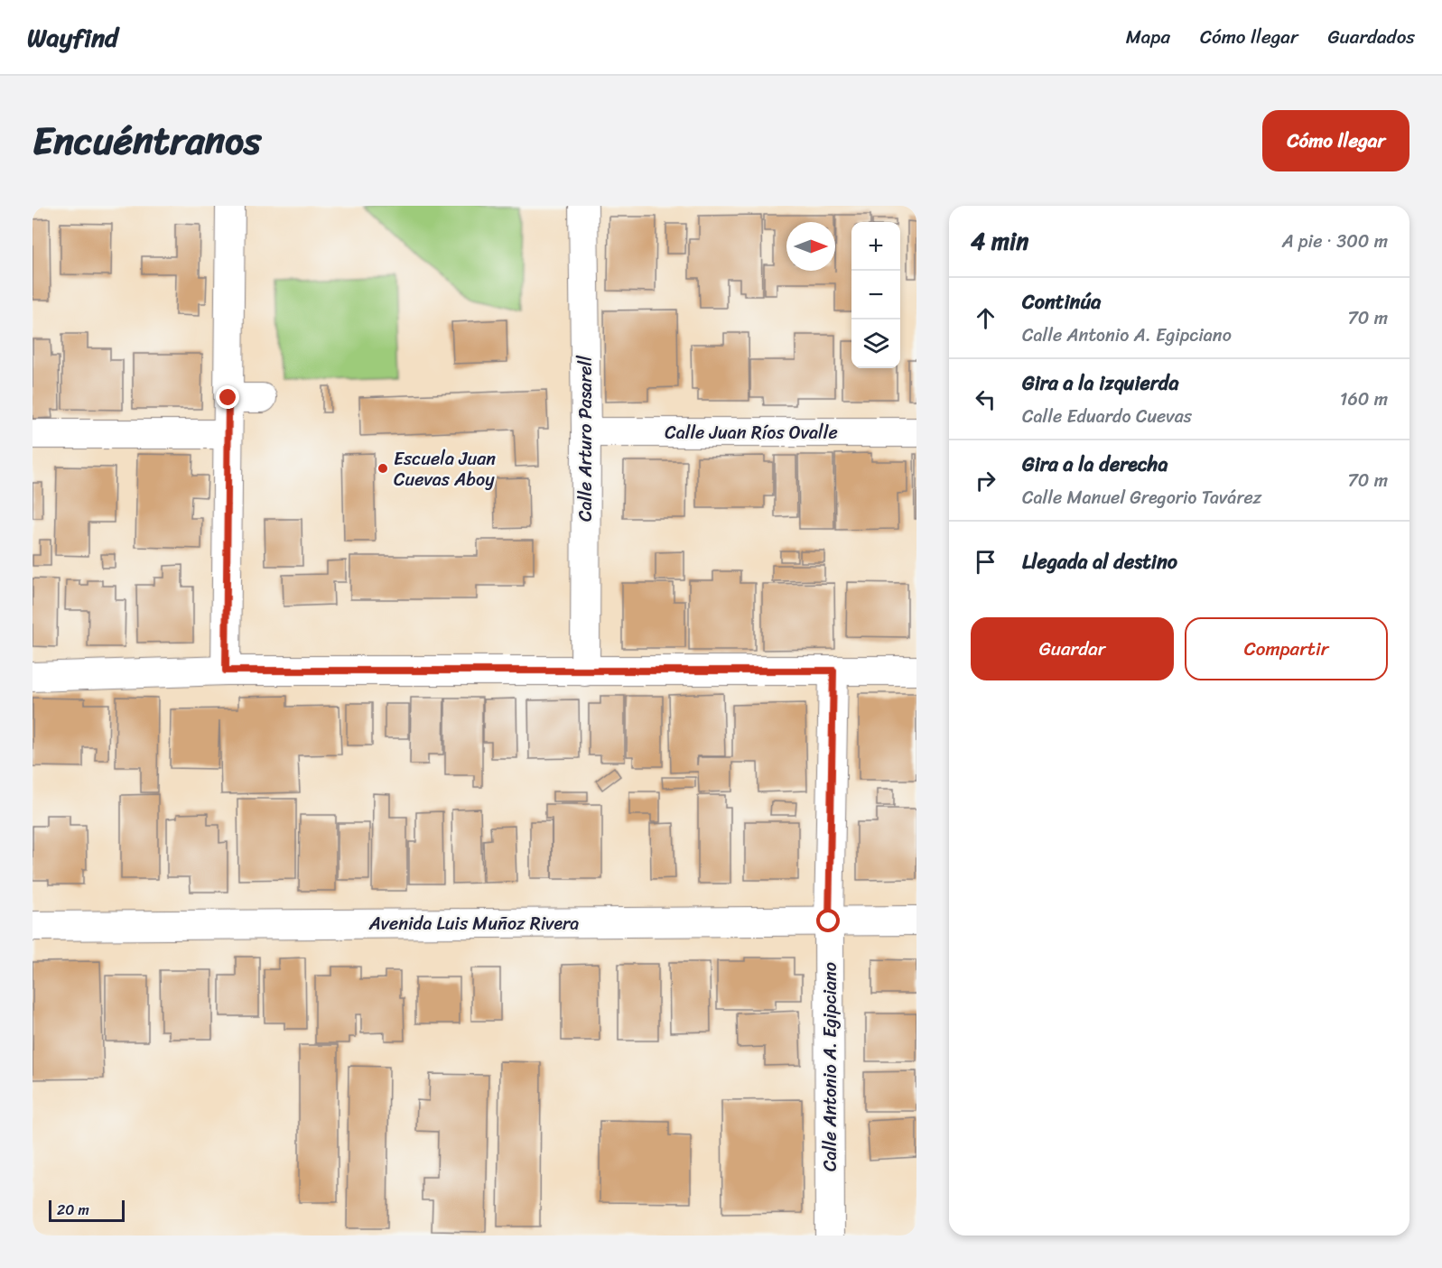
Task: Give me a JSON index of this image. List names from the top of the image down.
{
  "streets": {
    "street": [
      "Calle Juan Ríos Ovalle",
      "Calle Arturo Pasarell",
      "Avenida Luis Muñoz Rivera",
      "Calle Antonio A. Egipciano"
    ]
  },
  "crossings": [
    ["Calle Juan Ríos Ovalle", "Calle Arturo Pasarell"],
    ["Avenida Luis Muñoz Rivera", "Calle Antonio A. Egipciano"]
  ],
  "places": ["Escuela Juan Cuevas Aboy"],
  "scale_bar": "20 m",
  "north": "right",
  "page": {
    "header": "Wayfind",
    "nav": ["Mapa", "Cómo llegar", "Guardados"],
    "title": "Encuéntranos",
    "buttons": [
      "Cómo llegar",
      ["Guardar", "Compartir"]
    ],
    "heading": ["4 min", "A pie · 300 m"],
    "map_buttons": ["+", "−"],
    "list": [
      ["Continúa", "Calle Antonio A. Egipciano", "70 m"],
      ["Gira a la izquierda", "Calle Eduardo Cuevas", "160 m"],
      ["Gira a la derecha", "Calle Manuel Gregorio Tavárez", "70 m"],
      "Llegada al destino"
    ],
    "scale": "20 m"
  }
}
